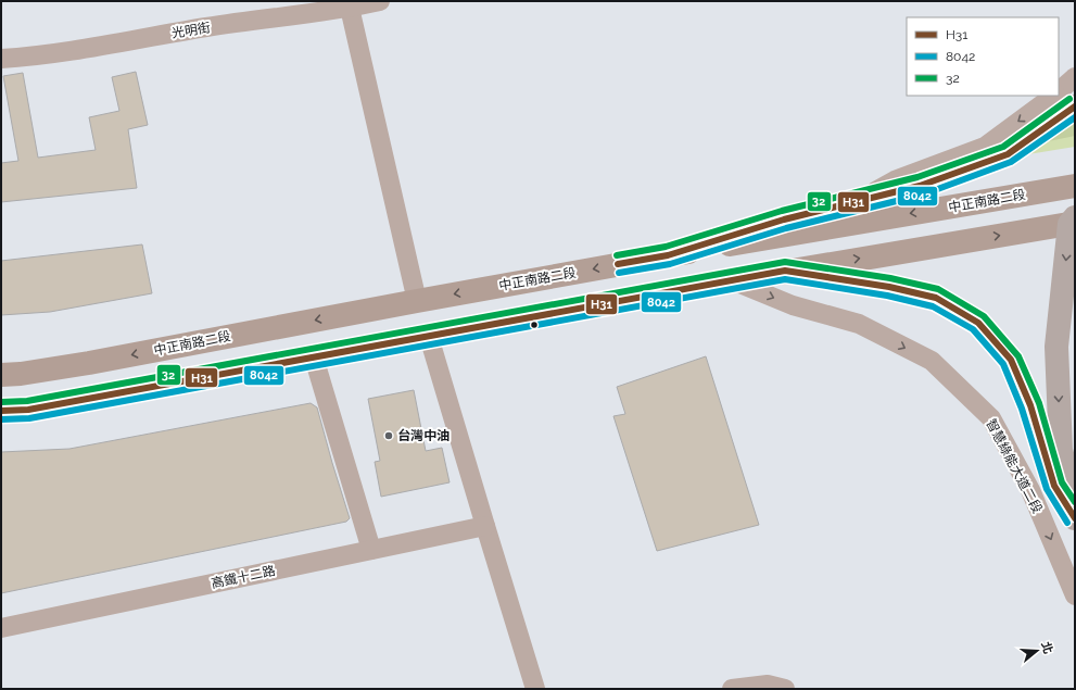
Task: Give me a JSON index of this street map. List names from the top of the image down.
{
  "streets": {
    "street": [
      "光明街",
      "中正南路二段",
      "智慧綠能大道二段",
      "高鐵十二路"
    ]
  },
  "one_way": ["智慧綠能大道二段"],
  "places": ["台灣中油"],
  "lines": ["transit line 32", "transit line H31", "transit line 8042"],
  "legend": ["H31", "8042", "32"],
  "north": "right"
}
